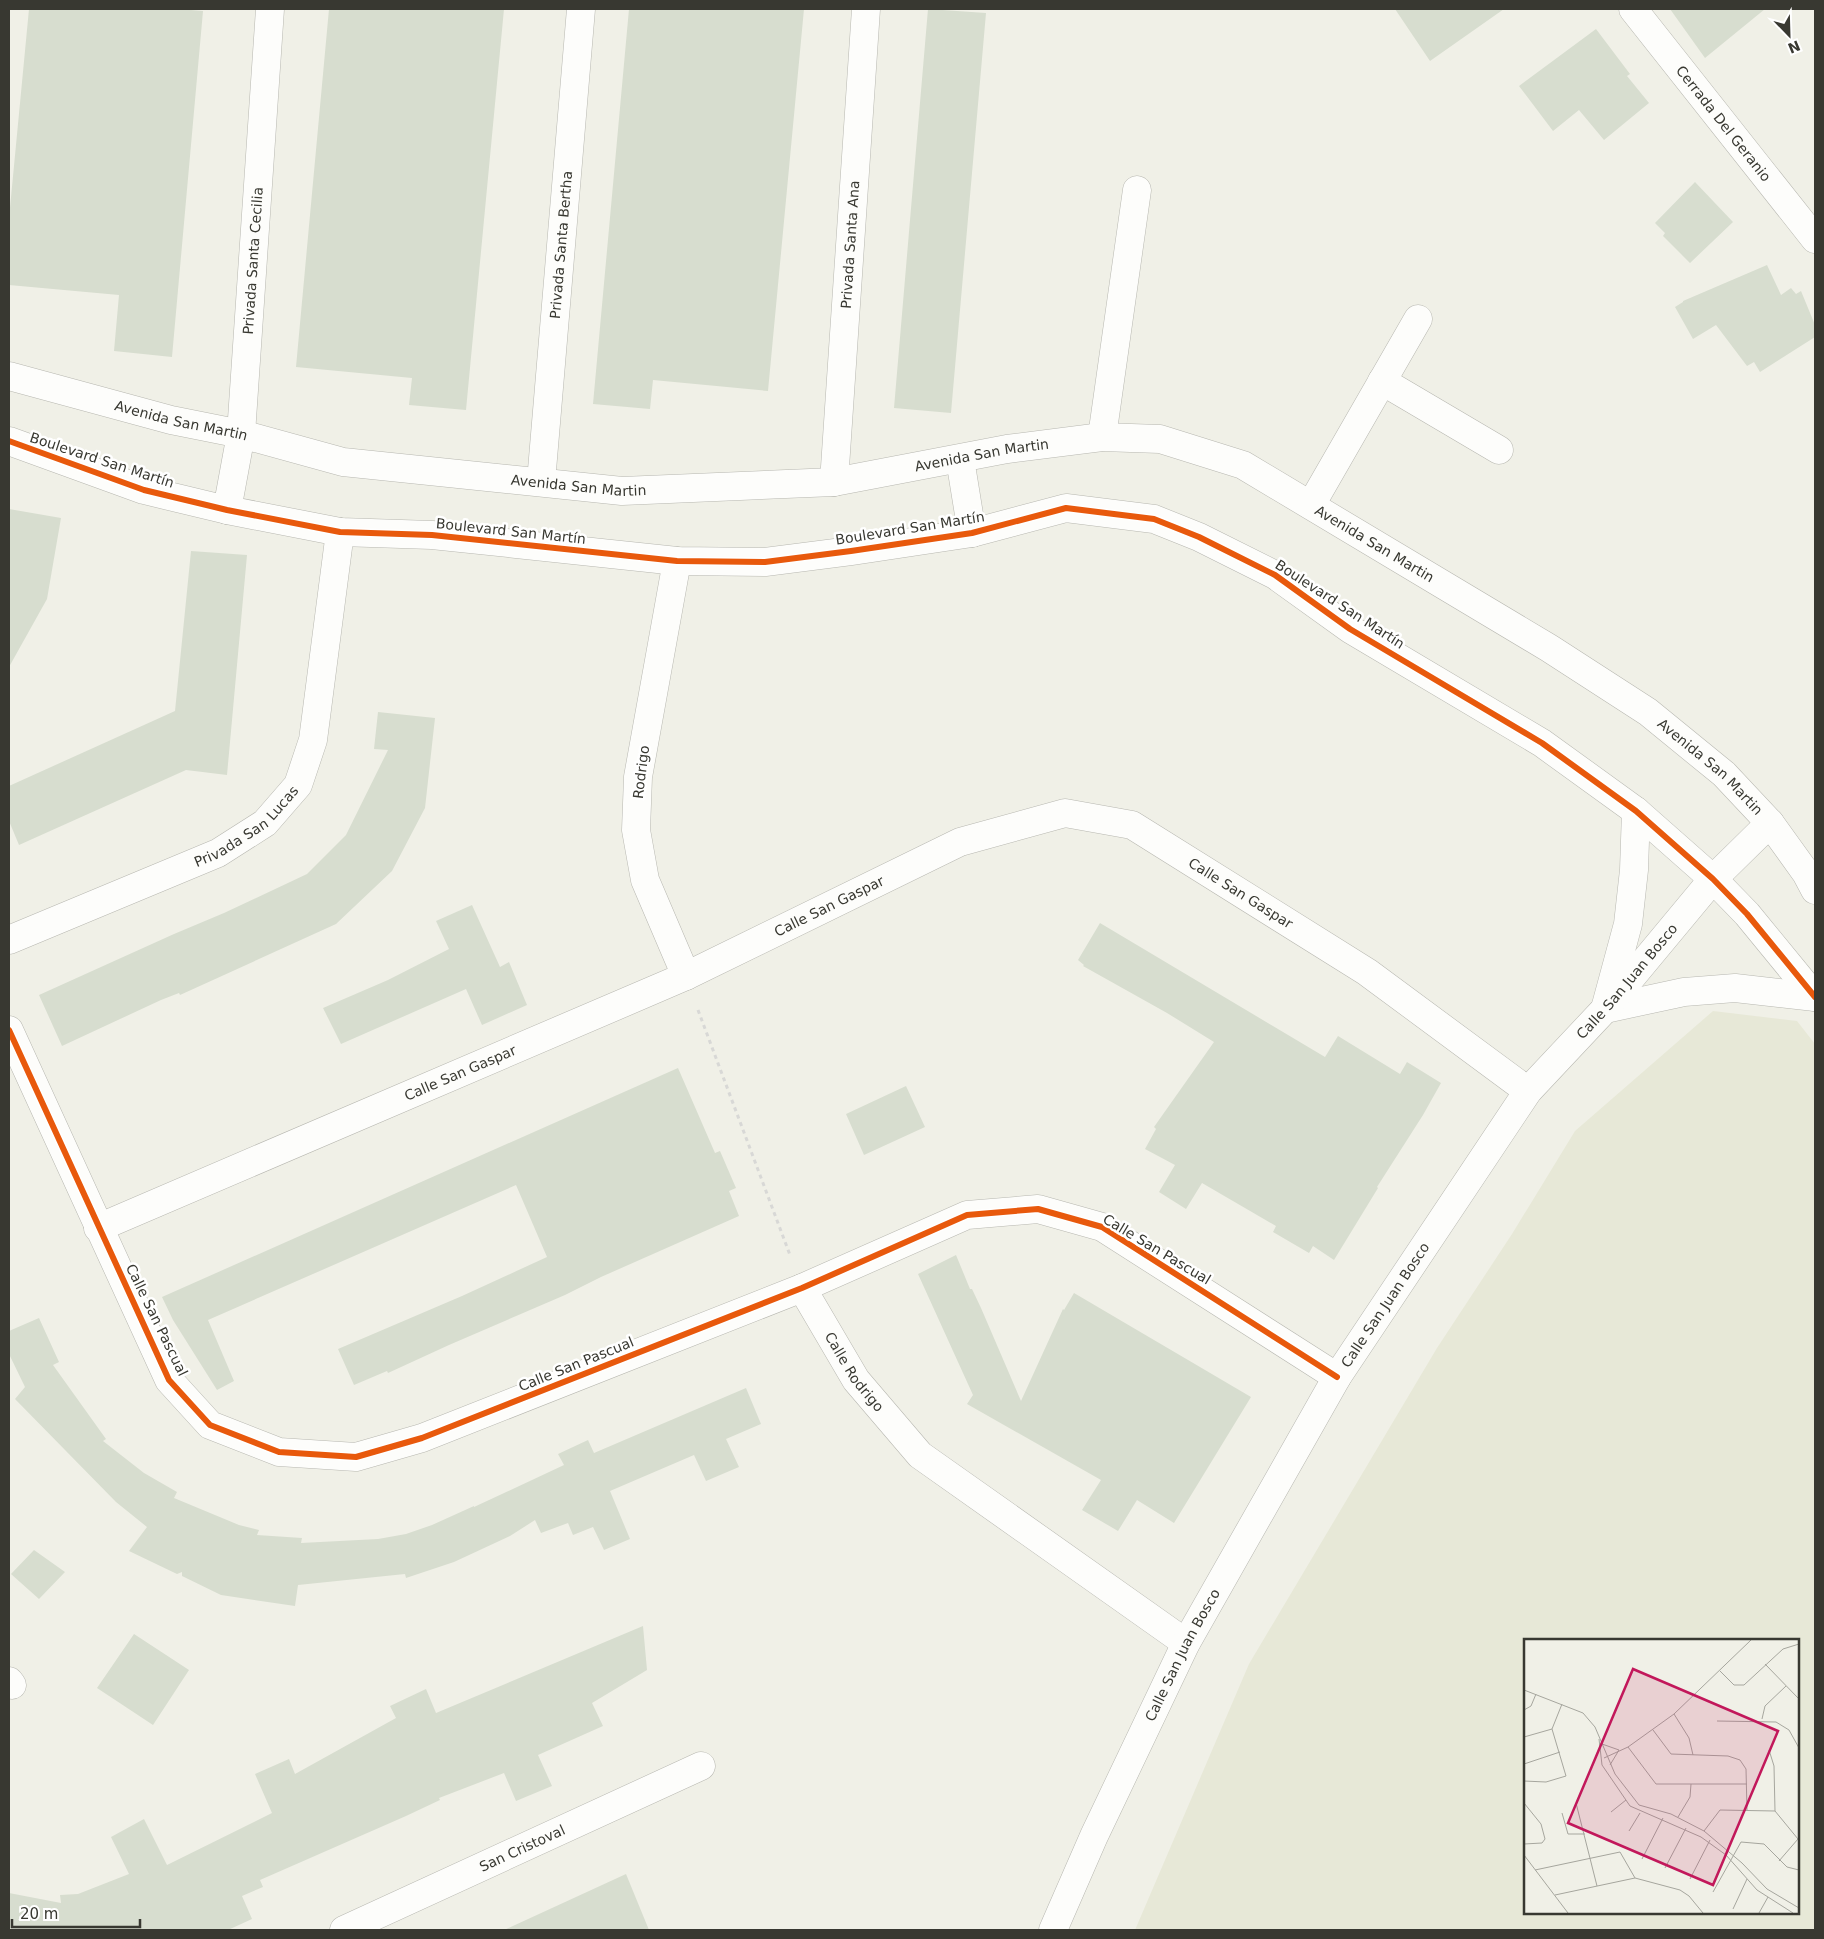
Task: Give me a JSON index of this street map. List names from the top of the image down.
{
  "streets": {
    "street": [
      "Cerrada Del Geranio",
      "Privada Santa Bertha",
      "Privada Santa Ana",
      "Privada Santa Cecilia",
      "Avenida San Martin",
      "Boulevard San Martín",
      "Rodrigo",
      "Privada San Lucas",
      "Calle San Gaspar",
      "Calle San Juan Bosco",
      "Calle San Pascual",
      "Calle Rodrigo",
      "San Cristoval"
    ]
  },
  "crossings": [
    ["Privada Santa Bertha", "Avenida San Martin"],
    ["Privada Santa Ana", "Avenida San Martin"],
    ["Privada Santa Cecilia", "Avenida San Martin"],
    ["Privada Santa Cecilia", "Boulevard San Martín"],
    ["Avenida San Martin", "Calle San Juan Bosco"],
    ["Boulevard San Martín", "Rodrigo"],
    ["Boulevard San Martín", "Privada San Lucas"],
    ["Boulevard San Martín", "Calle San Juan Bosco"],
    ["Rodrigo", "Calle San Gaspar"],
    ["Calle San Gaspar", "Calle San Juan Bosco"],
    ["Calle San Gaspar", "Calle San Pascual"],
    ["Calle San Juan Bosco", "Calle San Pascual"],
    ["Calle San Juan Bosco", "Calle Rodrigo"],
    ["Calle San Pascual", "Calle Rodrigo"]
  ],
  "scale_bar": "20 m",
  "north": "bottom right"
}
